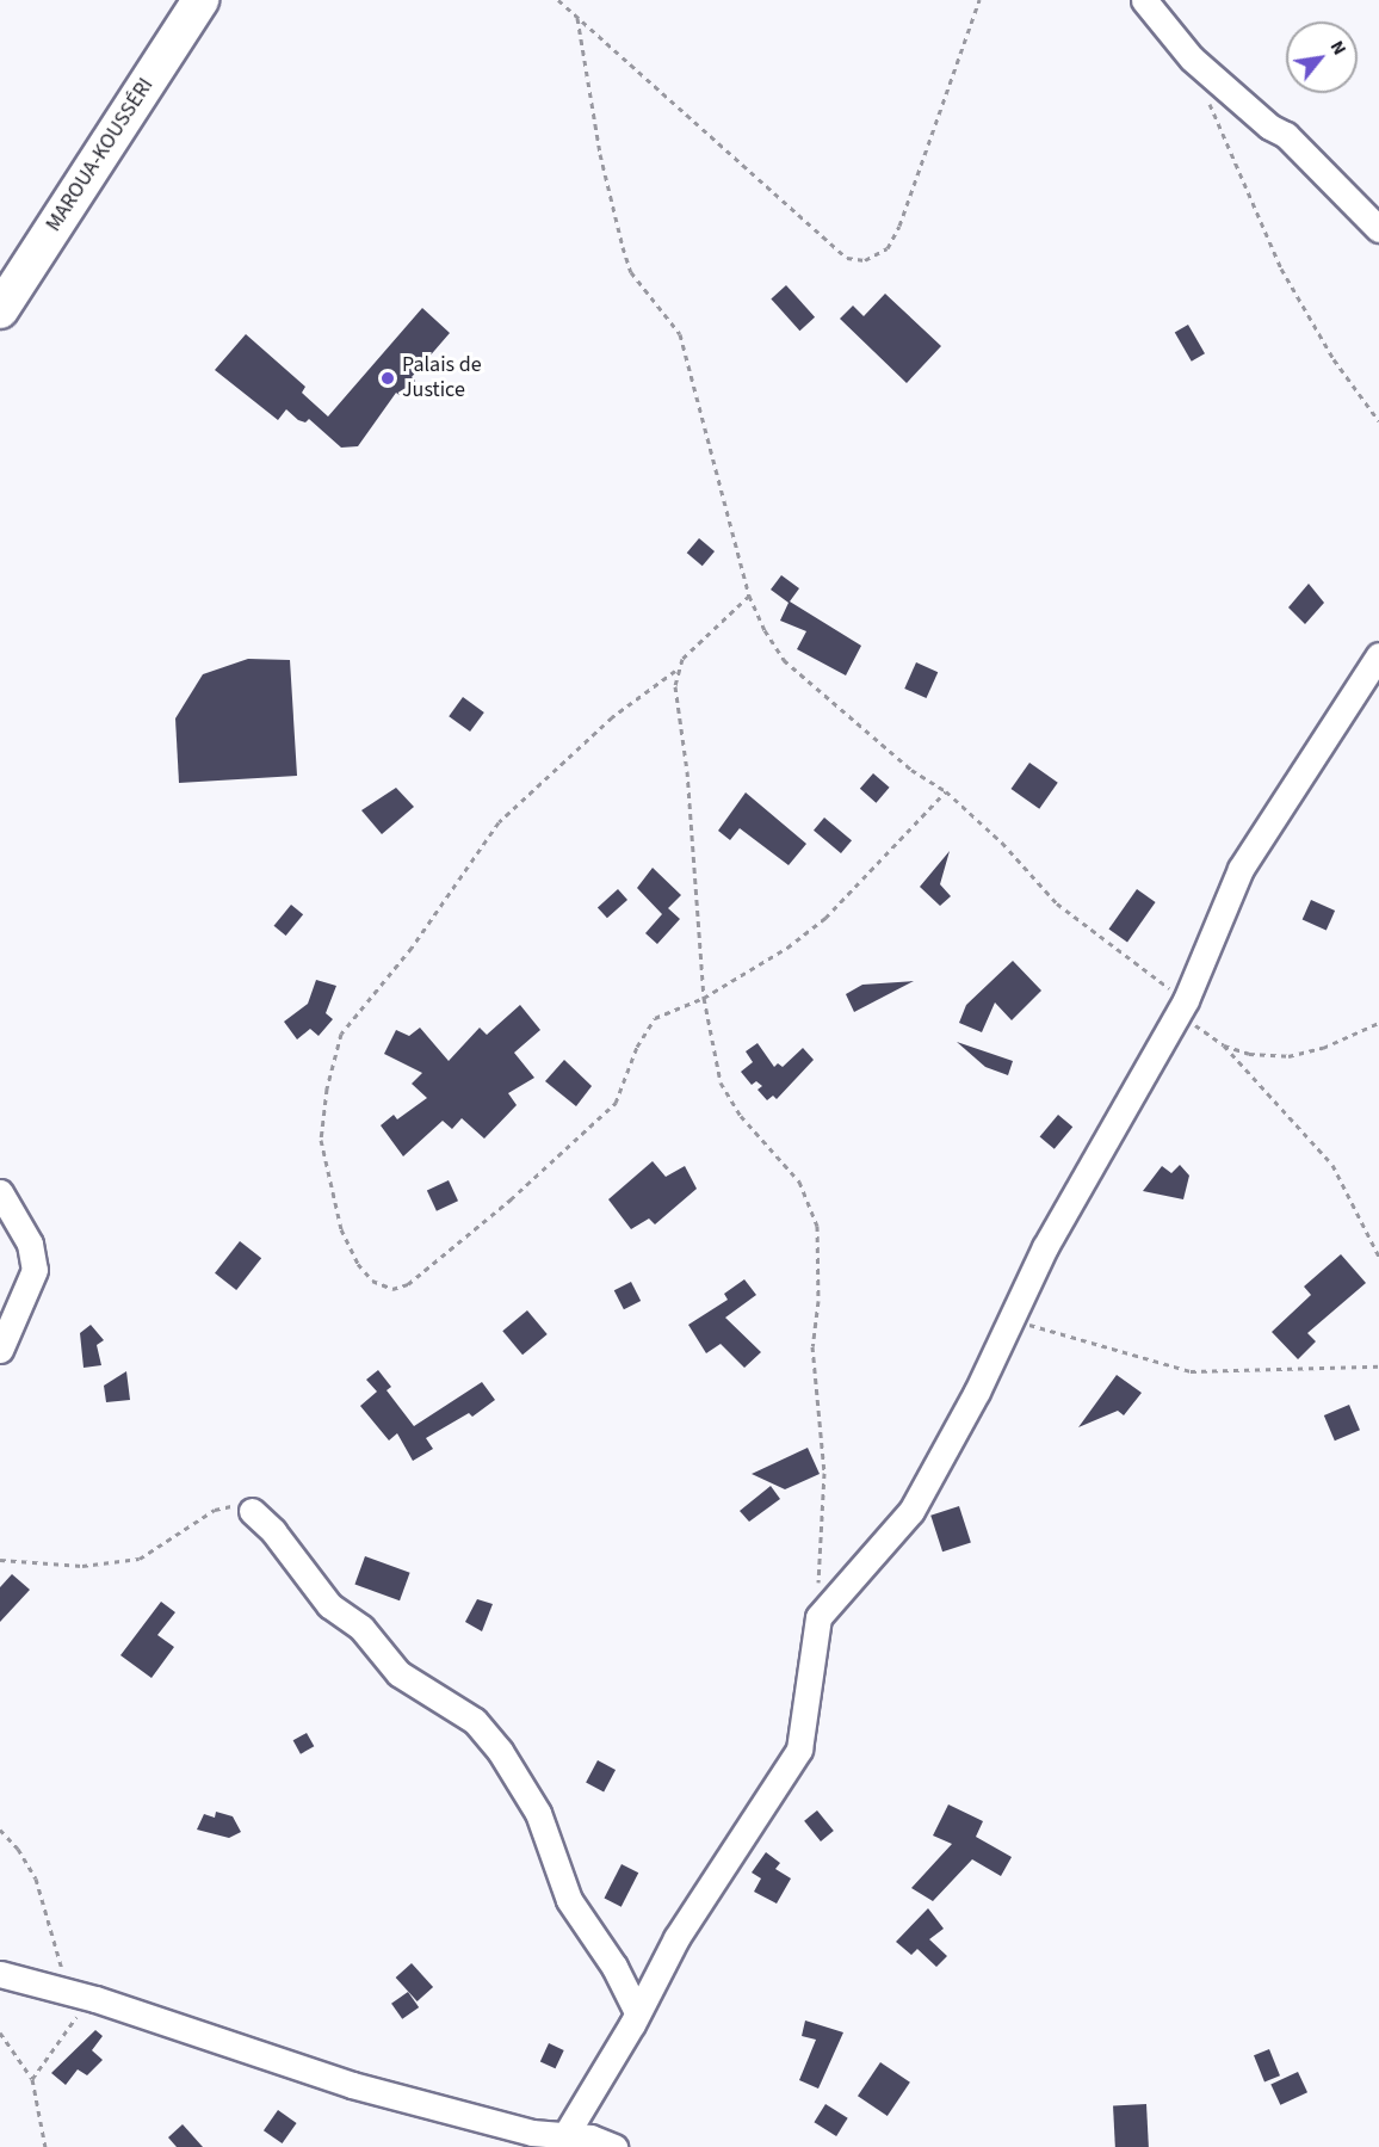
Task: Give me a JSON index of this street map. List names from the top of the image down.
{
  "streets": {
    "highway": ["MAROUA-KOUSSÉRI"]
  },
  "places": ["Palais de Justice"],
  "north": "top right"
}
